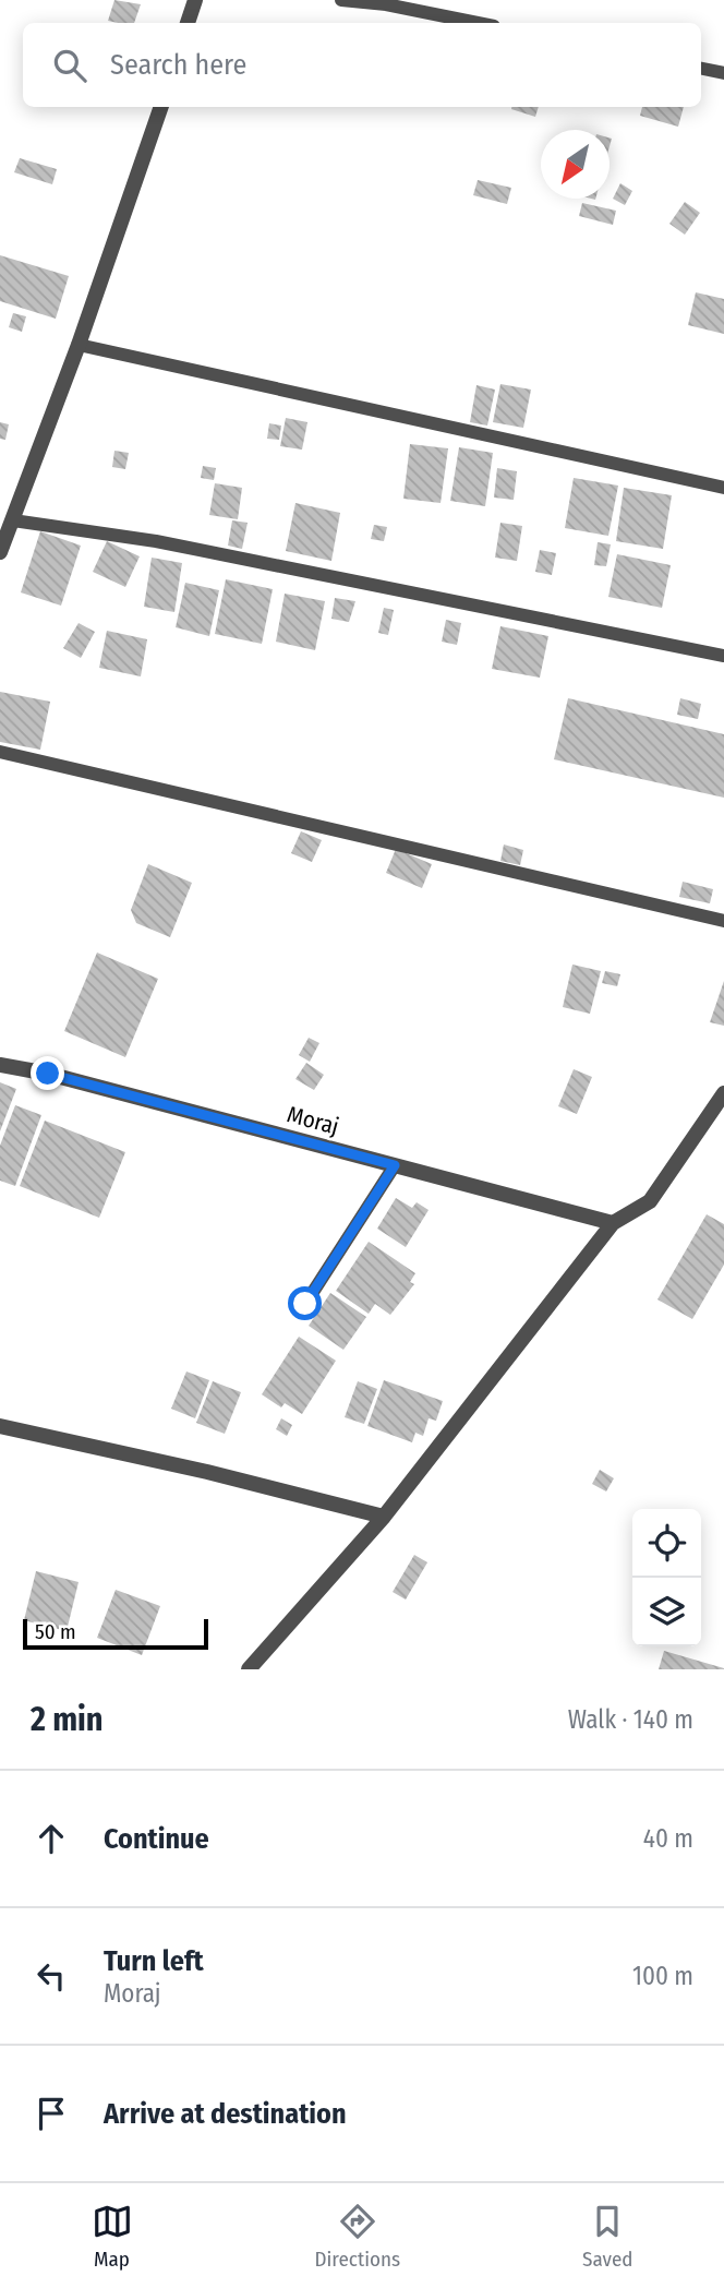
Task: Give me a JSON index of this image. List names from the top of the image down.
{
  "streets": {
    "street": ["Moraj"]
  },
  "scale_bar": "50 m",
  "north": "bottom left",
  "page": {
    "search": "Search here",
    "scale": "50 m",
    "heading": ["2 min", "Walk · 140 m"],
    "list": [
      ["Continue", "40 m"],
      ["Turn left", "Moraj", "100 m"],
      "Arrive at destination"
    ],
    "nav": ["Map", "Directions", "Saved"]
  }
}
